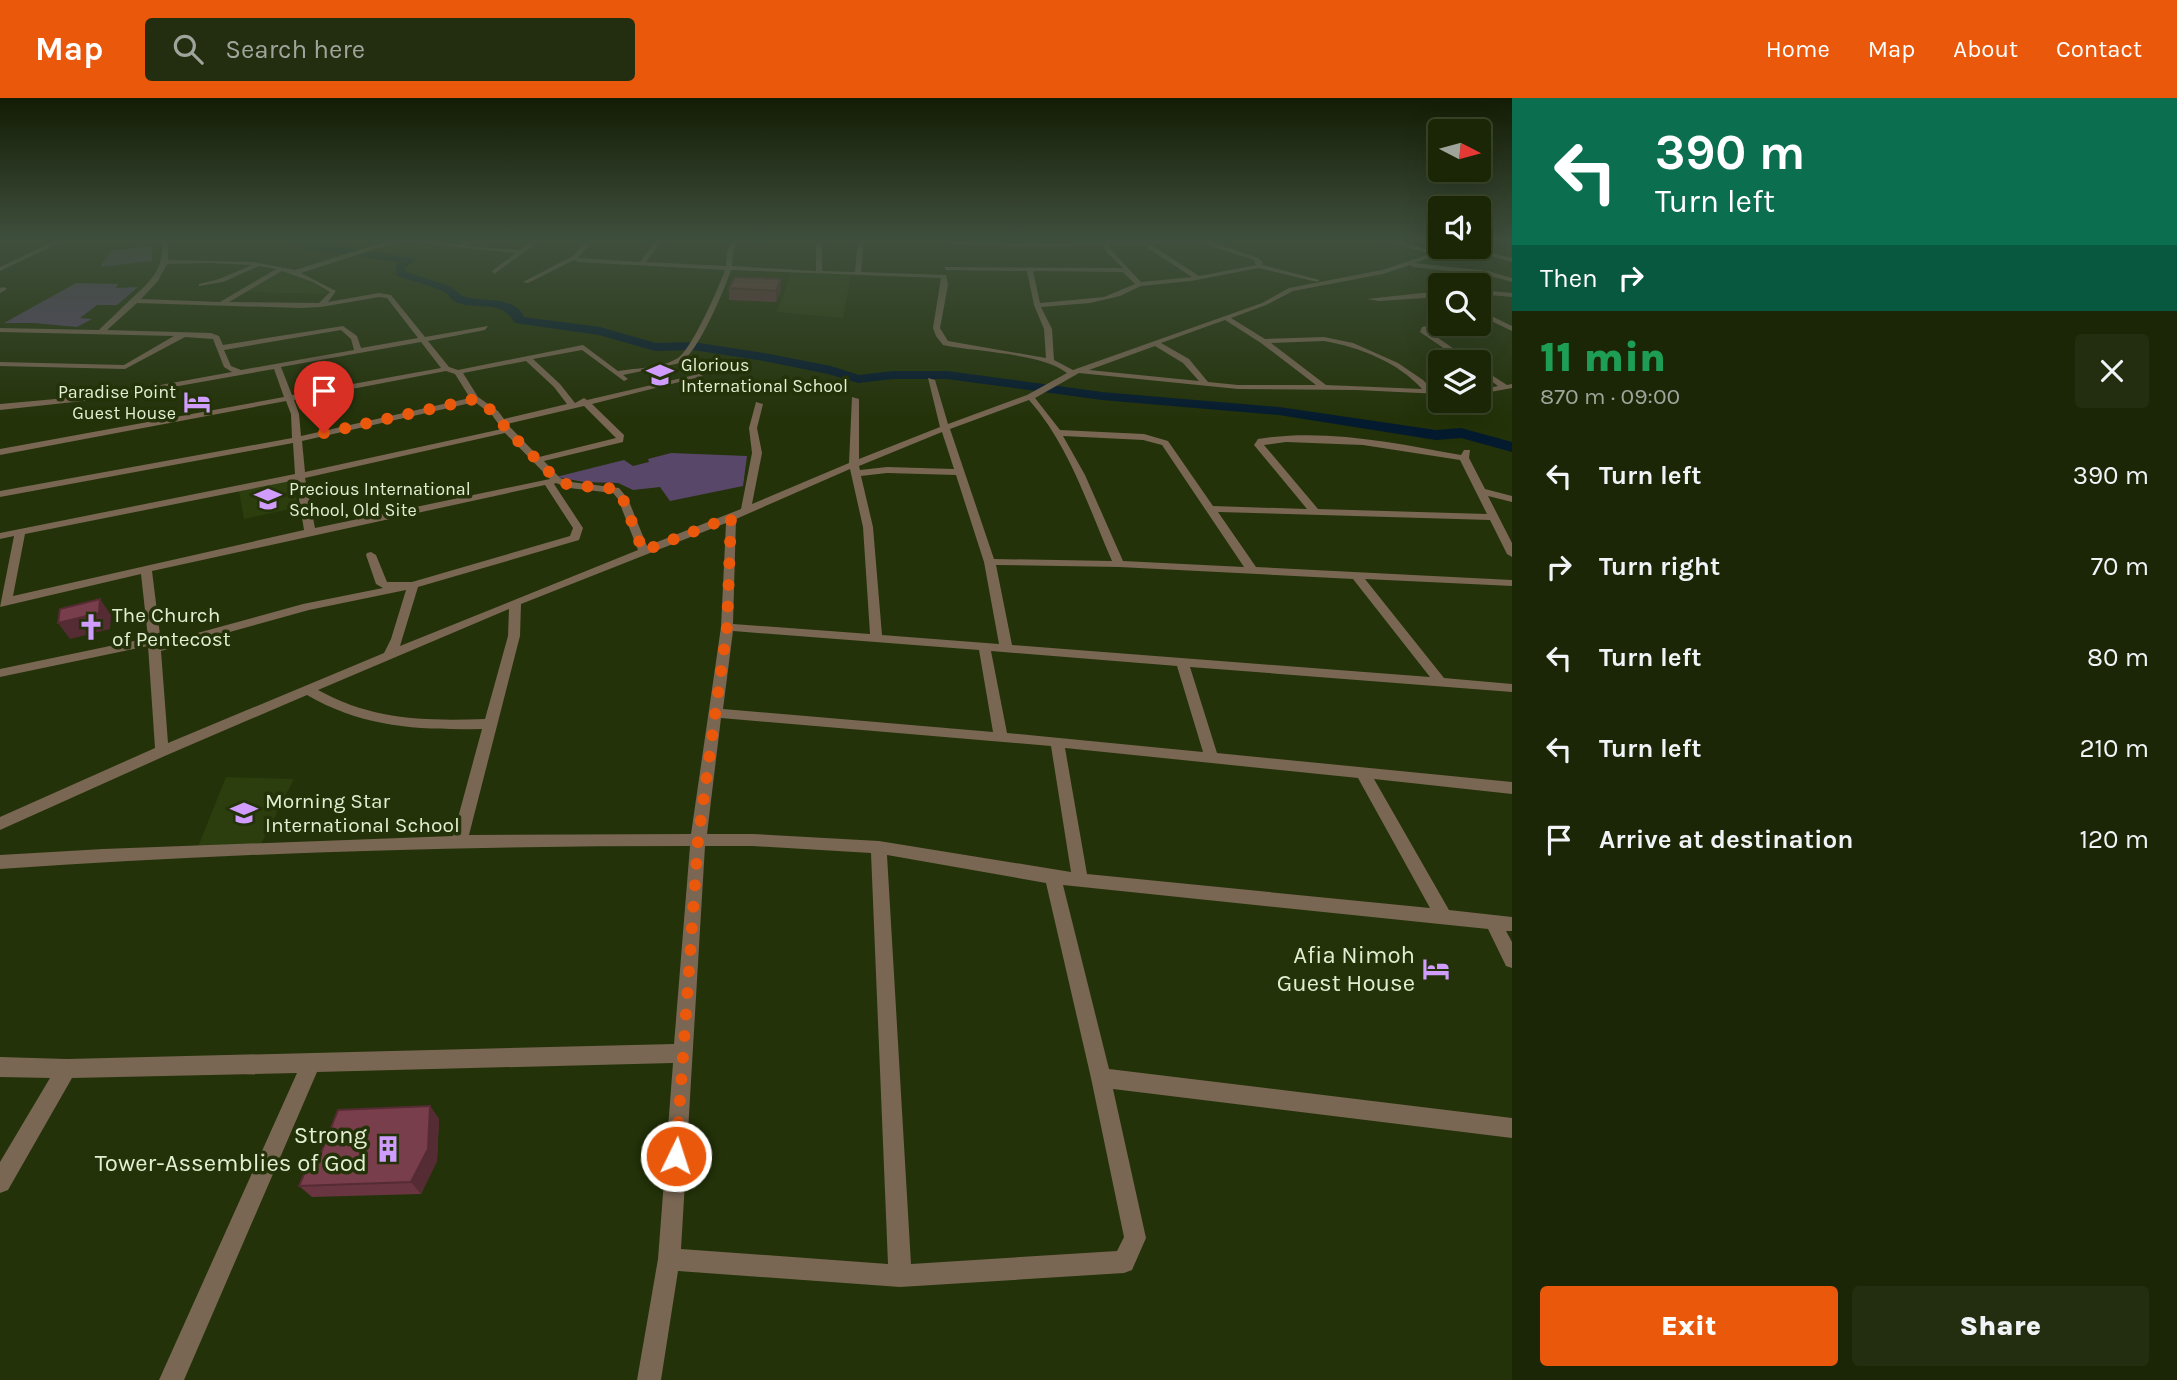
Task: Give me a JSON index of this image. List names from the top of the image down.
{
  "places": {
    "school or university": ["Glorious International School", "Precious International School, Old Site", "Morning Star International School"],
    "hotel": ["Paradise Point Guest House", "Afia Nimoh Guest House"],
    "church": ["The Church of Pentecost"],
    "building": ["Strong Tower-Assemblies of God"]
  },
  "north": "right",
  "page": {
    "header": "Map",
    "search": "Search here",
    "nav": [
      "Home",
      "Map",
      "About",
      "Contact"
    ],
    "turn": ["390 m", "Turn left"],
    "then": "Then",
    "heading": ["11 min", "870 m · 09:00"],
    "list": [
      {
        "name": "Turn left",
        "value": "390 m"
      },
      {
        "name": "Turn right",
        "value": "70 m"
      },
      {
        "name": "Turn left",
        "value": "80 m"
      },
      {
        "name": "Turn left",
        "value": "210 m"
      },
      {
        "name": "Arrive at destination",
        "value": "120 m"
      }
    ],
    "buttons": ["Exit", "Share"]
  }
}
